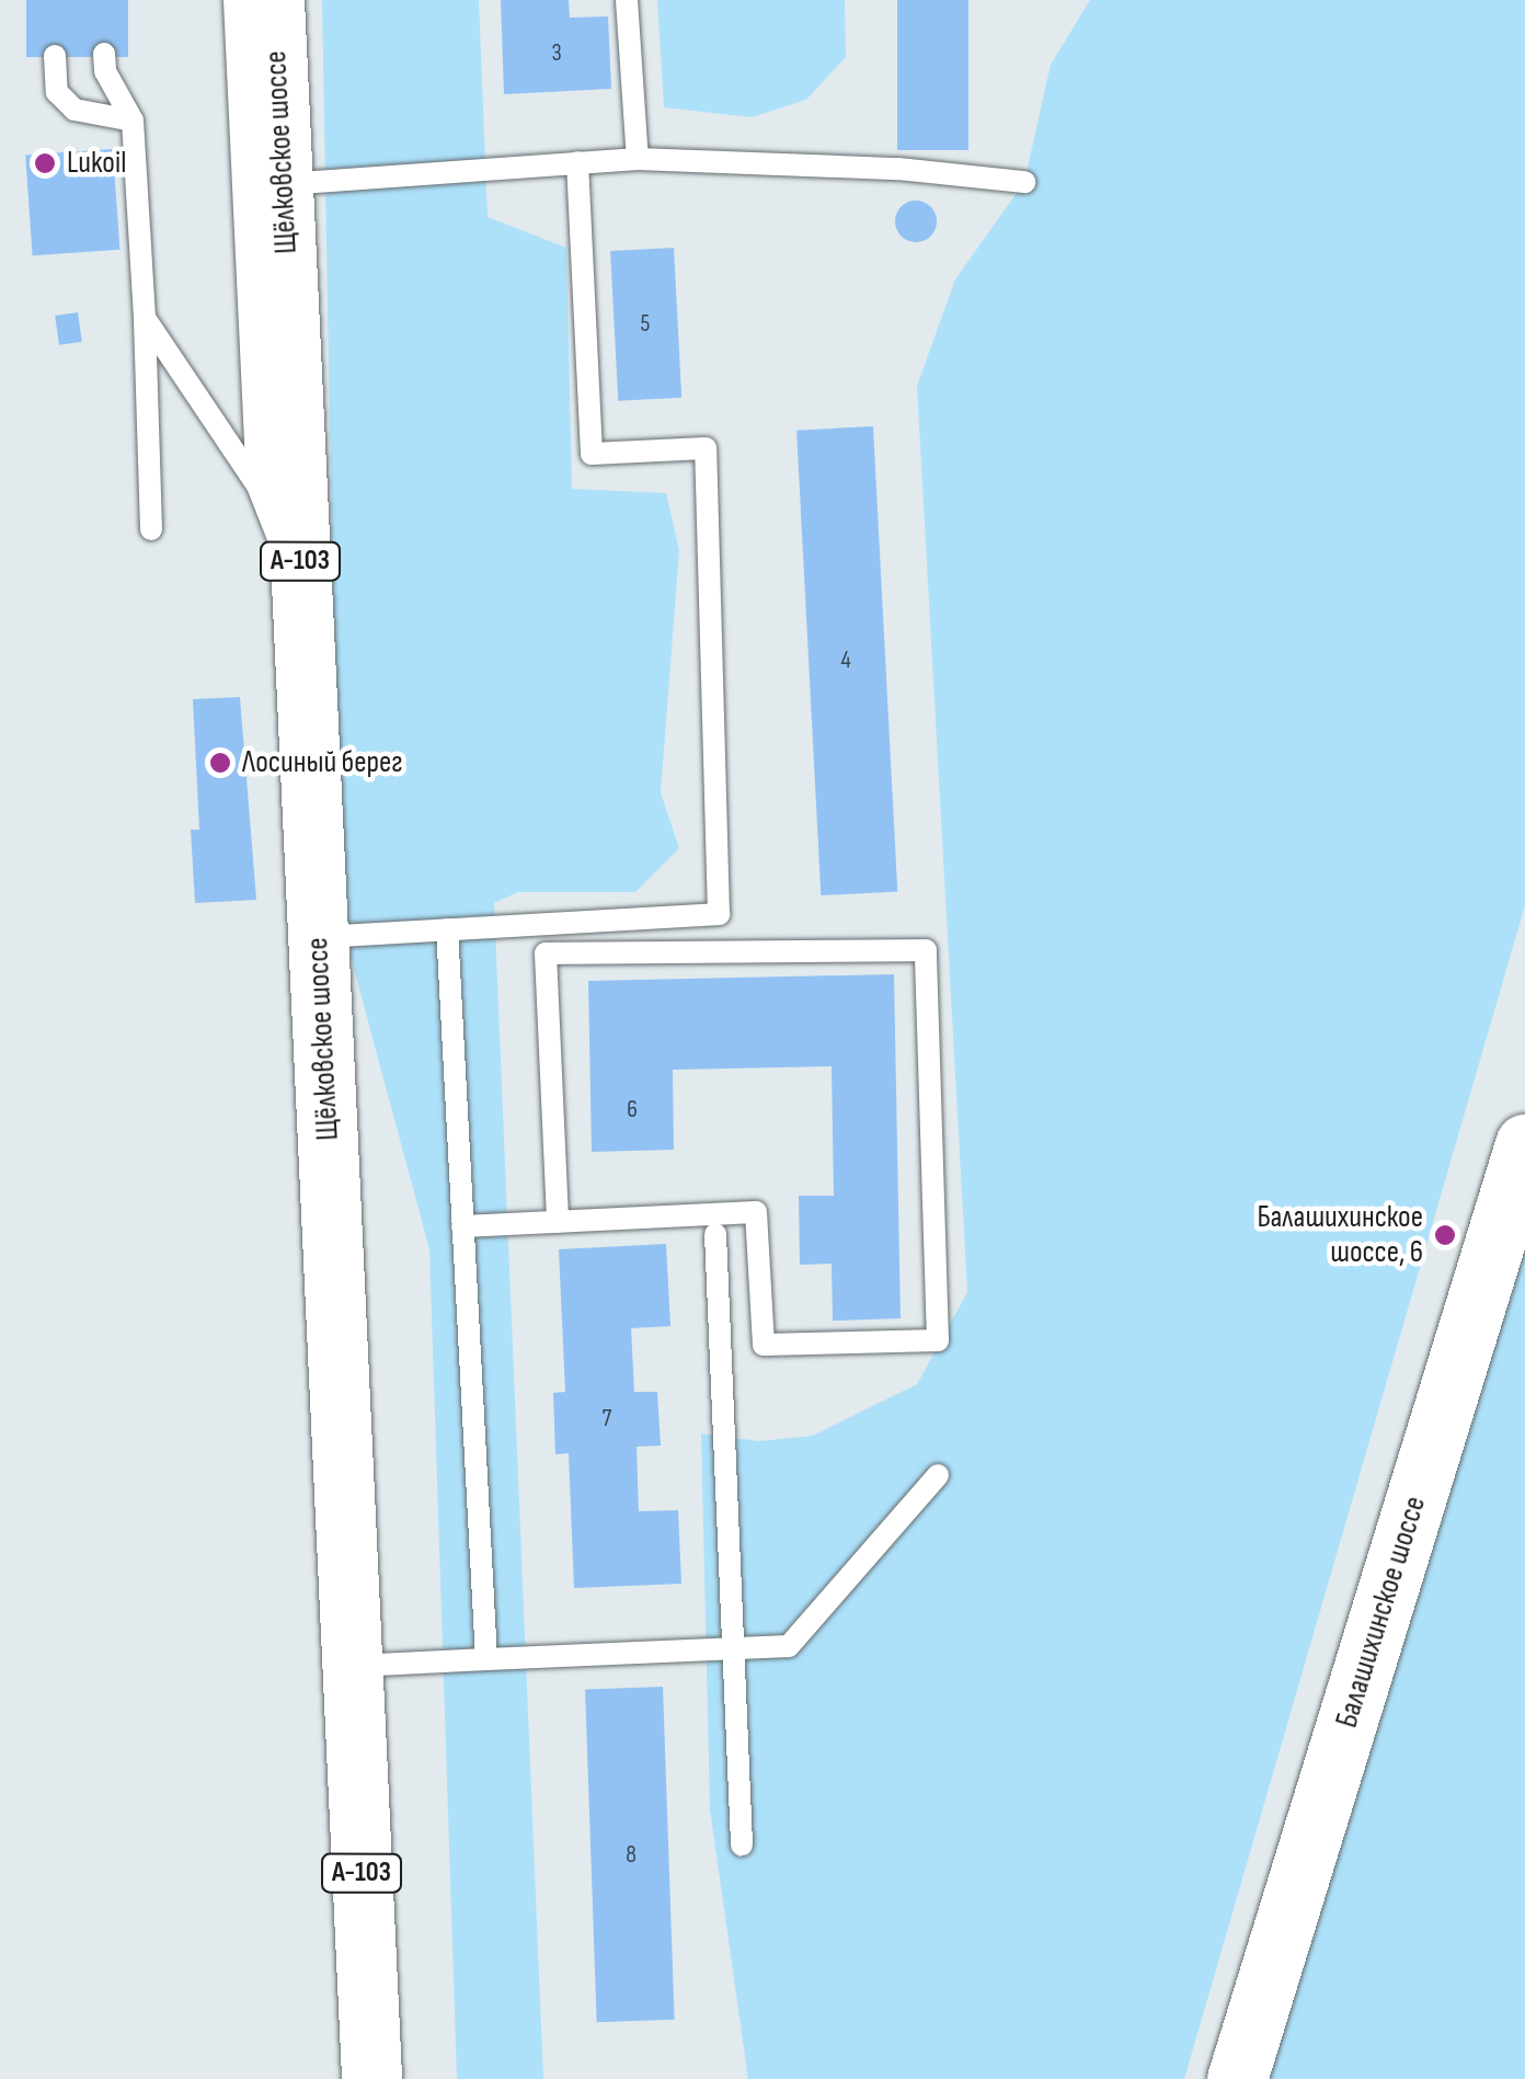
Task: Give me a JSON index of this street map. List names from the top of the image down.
{
  "streets": {
    "main road": ["Щёлковское шоссе", "А-103", "Балашихинское шоссе"]
  },
  "places": ["Lukoil", "Лосиный берег", "Балашихинское шоссе, 6"],
  "house_numbers": [
    "3",
    "5",
    "4",
    "6",
    "7",
    "8"
  ]
}
